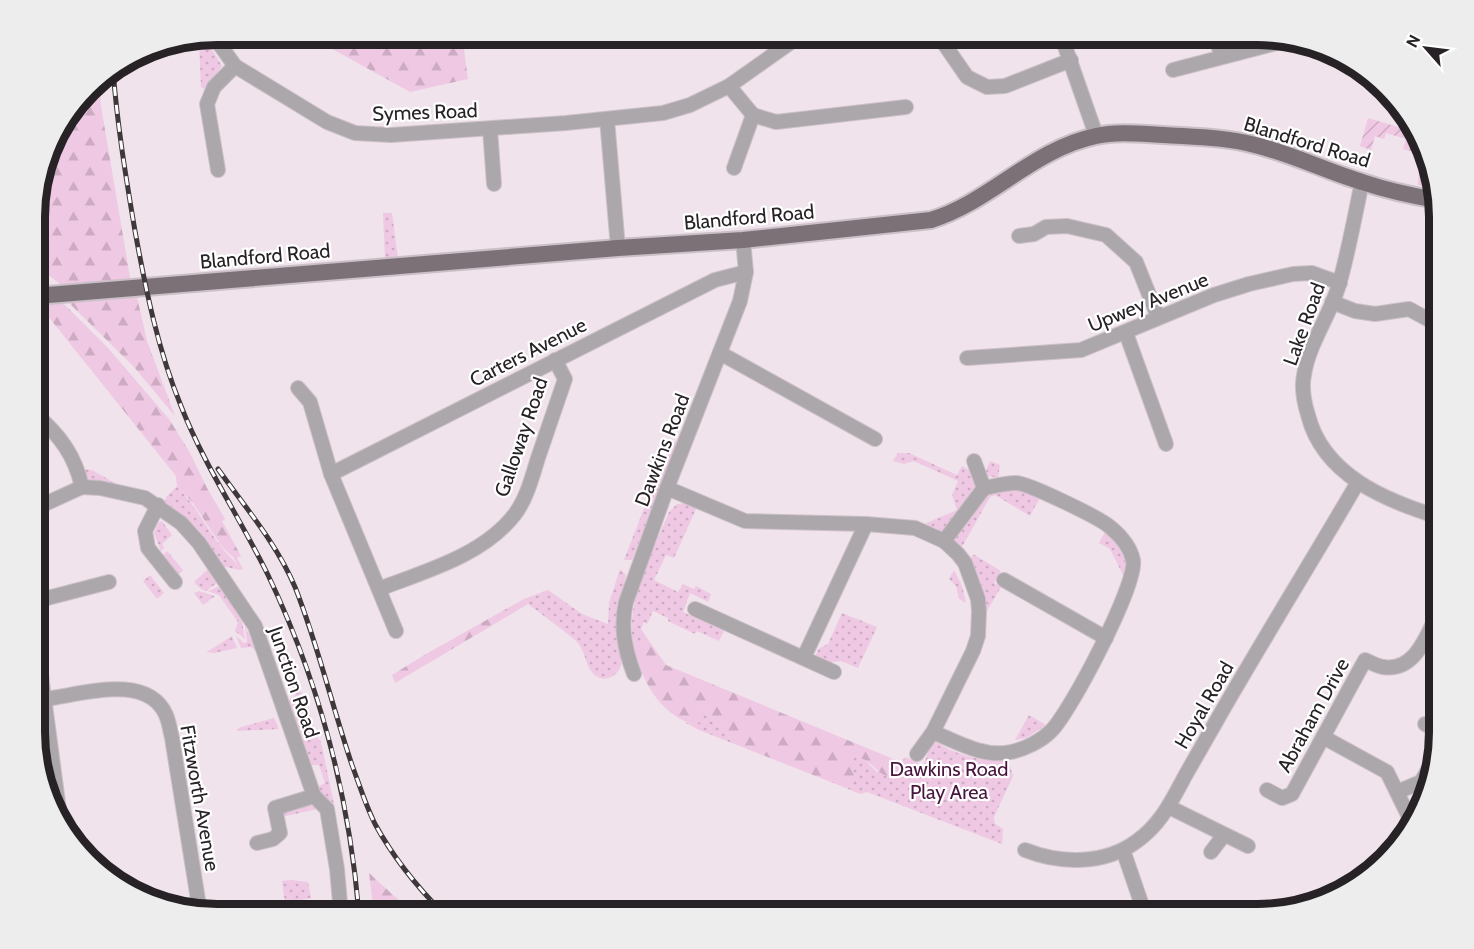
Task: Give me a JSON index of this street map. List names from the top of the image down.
{
  "streets": {
    "main road": ["Blandford Road"],
    "street": [
      "Symes Road",
      "Upwey Avenue",
      "Lake Road",
      "Carters Avenue",
      "Galloway Road",
      "Dawkins Road",
      "Junction Road",
      "Hoyal Road",
      "Abraham Drive",
      "Fitzworth Avenue"
    ]
  },
  "crossings": [
    ["Blandford Road", "Lake Road"],
    ["Blandford Road", "Dawkins Road"],
    ["Upwey Avenue", "Lake Road"],
    ["Lake Road", "Hoyal Road"],
    ["Carters Avenue", "Galloway Road"],
    ["Carters Avenue", "Dawkins Road"]
  ],
  "parks": ["Dawkins Road Play Area"],
  "north": "top left"
}
